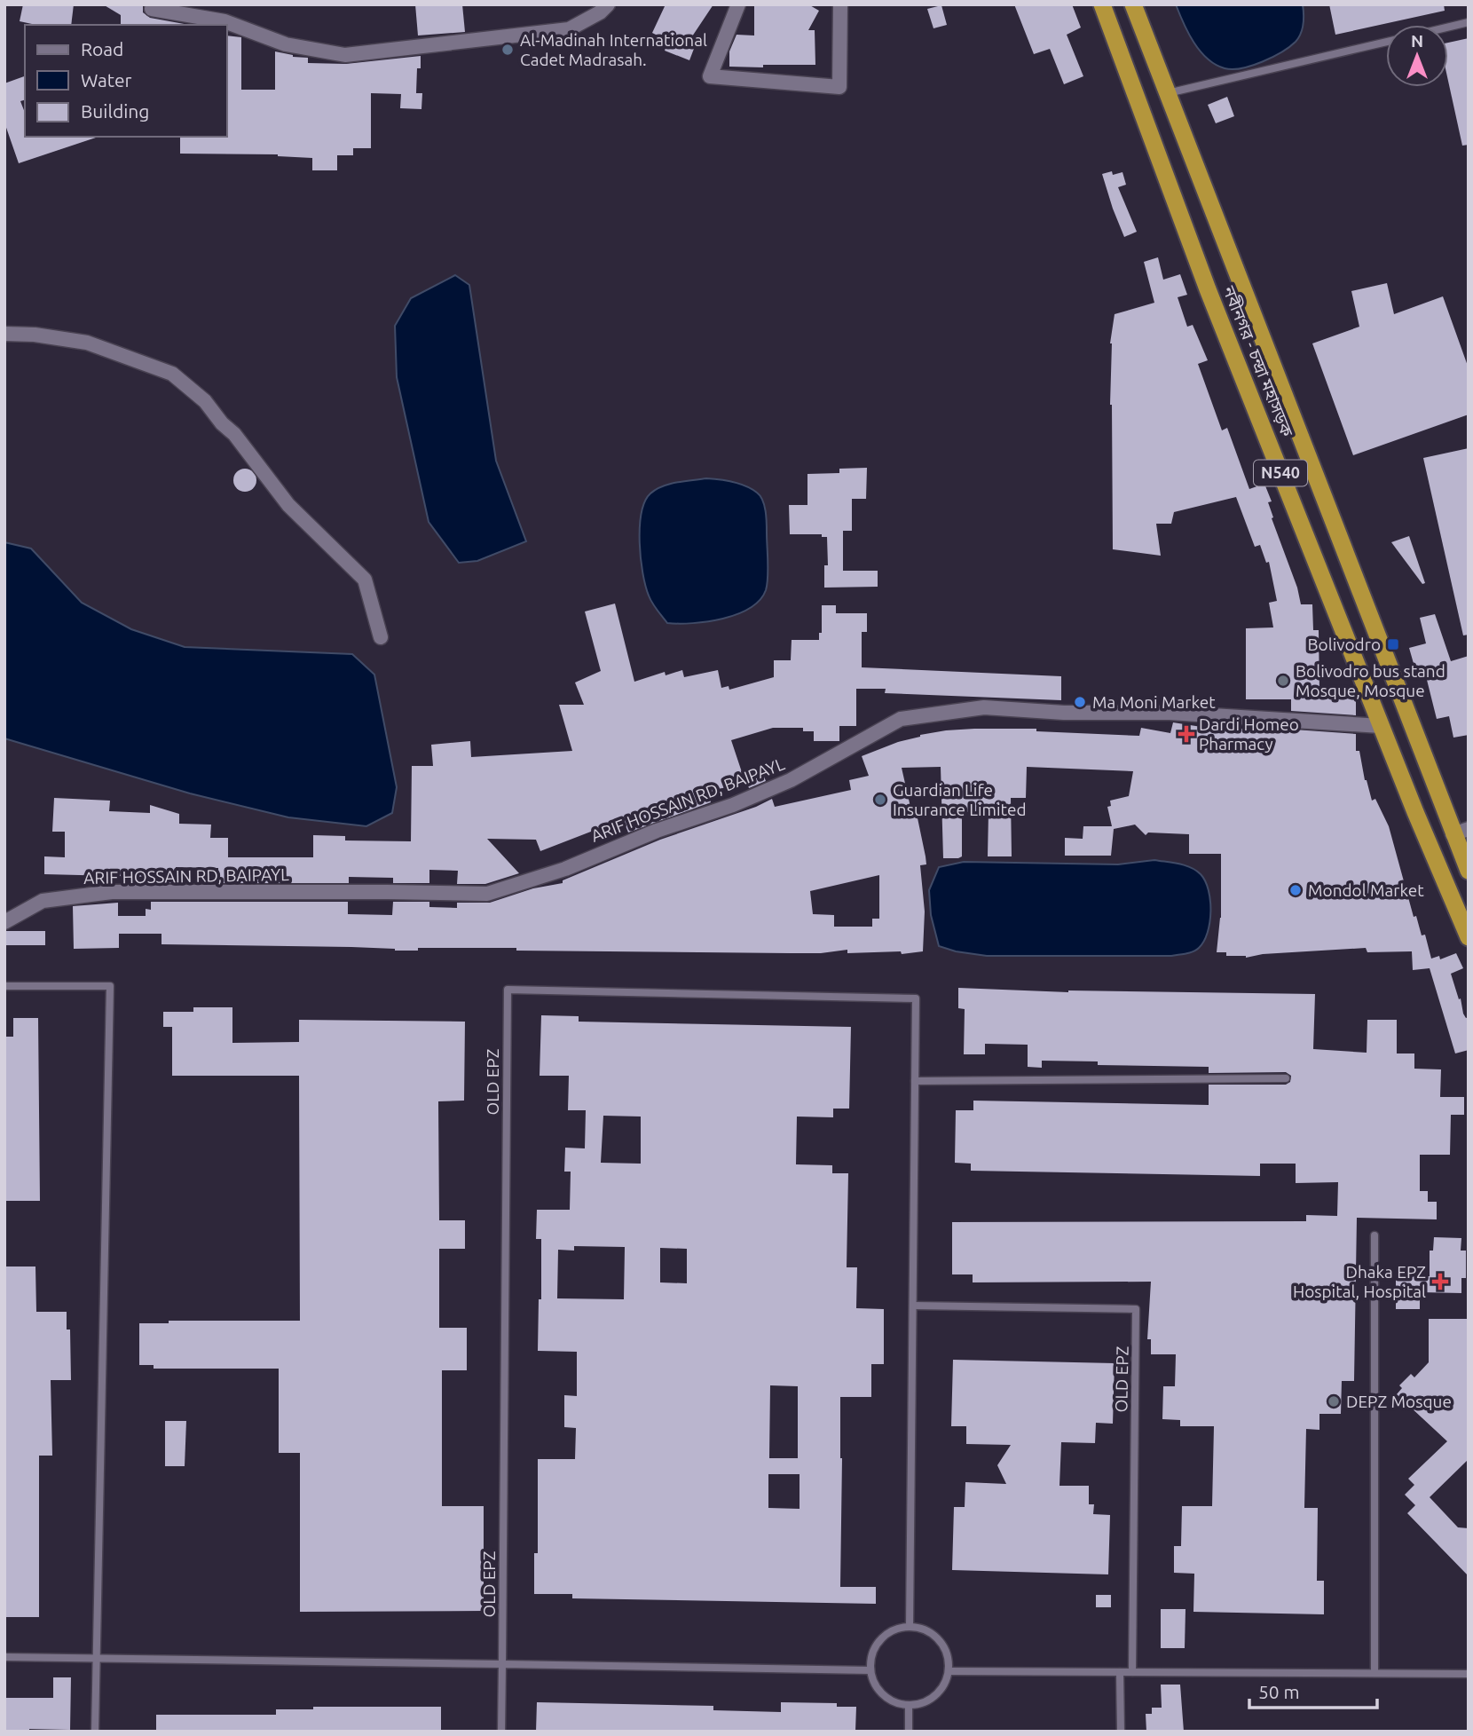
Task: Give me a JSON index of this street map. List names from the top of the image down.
{
  "streets": {
    "highway": ["নবীনগর - চন্দ্রা মহাসড়ক", "N540"],
    "street": ["ARIF HOSSAIN RD, BAIPAYL"],
    "lane": ["OLD EPZ"]
  },
  "crossings": [
    ["নবীনগর - চন্দ্রা মহাসড়ক", "ARIF HOSSAIN RD, BAIPAYL"]
  ],
  "places": {
    "other": [
      "Al-Madinah International Cadet Madrasah.",
      "Bolivodro bus stand Mosque, Mosque",
      "Ma Moni Market",
      "Guardian Life Insurance Limited",
      "Mondol Market",
      "DEPZ Mosque"
    ],
    "transit": ["Bolivodro"],
    "health": ["Dardi Homeo Pharmacy", "Dhaka EPZ Hospital, Hospital"]
  },
  "legend": ["Road", "Water", "Building"],
  "scale_bar": "50 m",
  "north": "top"
}
